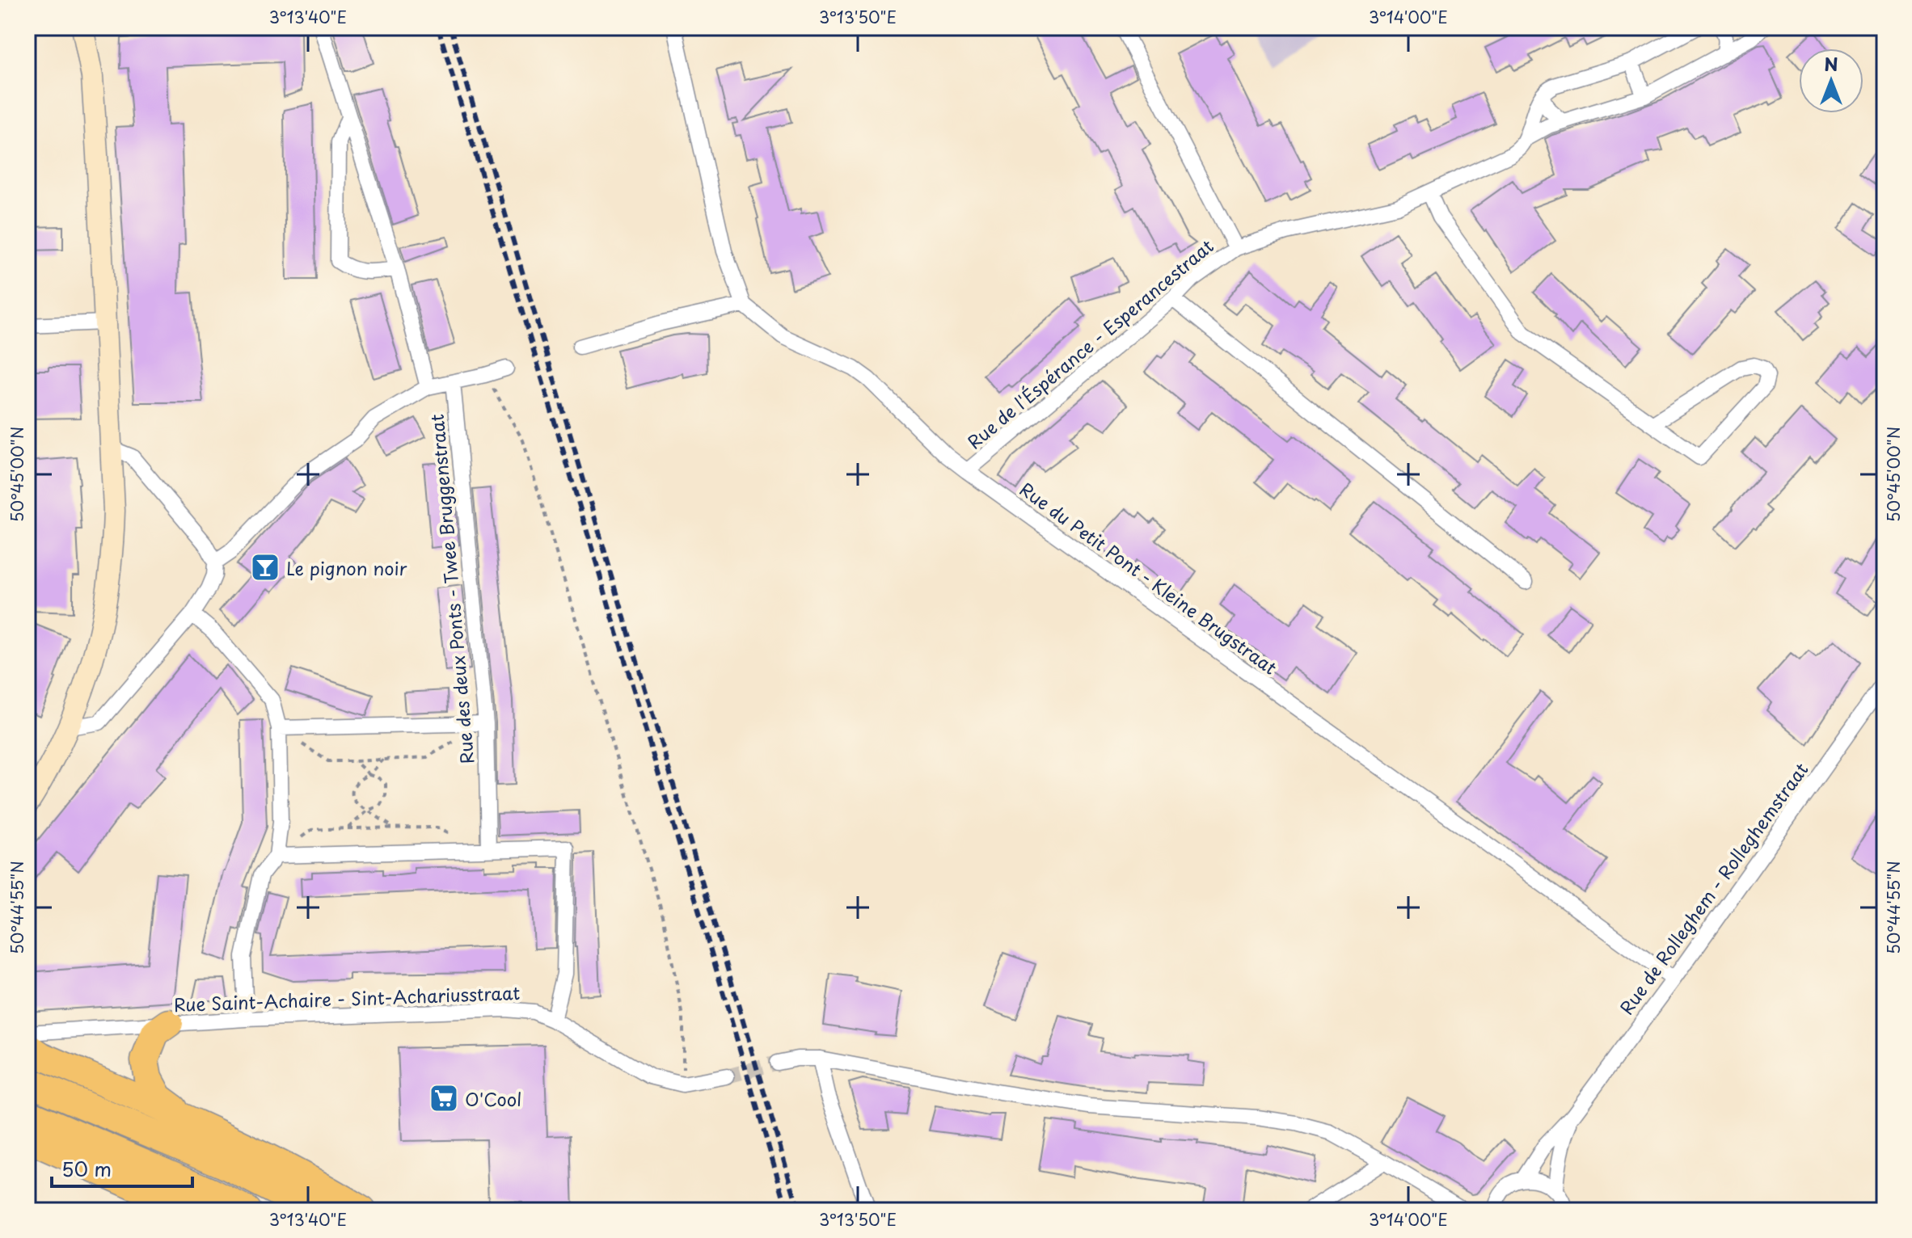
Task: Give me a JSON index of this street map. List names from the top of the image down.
{
  "streets": {
    "street": [
      "Rue de l'Éspérance - Esperancestraat",
      "Rue du Petit Pont - Kleine Brugstraat",
      "Rue des deux Ponts - Twee Bruggenstraat",
      "Rue de Rolleghem - Rolleghemstraat",
      "Rue Saint-Achaire - Sint-Achariusstraat"
    ]
  },
  "crossings": [
    ["Rue de l'Éspérance - Esperancestraat", "Rue du Petit Pont - Kleine Brugstraat"],
    ["Rue du Petit Pont - Kleine Brugstraat", "Rue de Rolleghem - Rolleghemstraat"]
  ],
  "places": {
    "bar": ["Le pignon noir"],
    "supermarket": ["O'Cool"]
  },
  "scale_bar": "50 m",
  "north": "top",
  "coordinates": [
    "3°13'40\"E",
    "3°13'50\"E",
    "3°14'00\"E",
    "50°45'00\"N",
    "50°44'55\"N"
  ]
}
